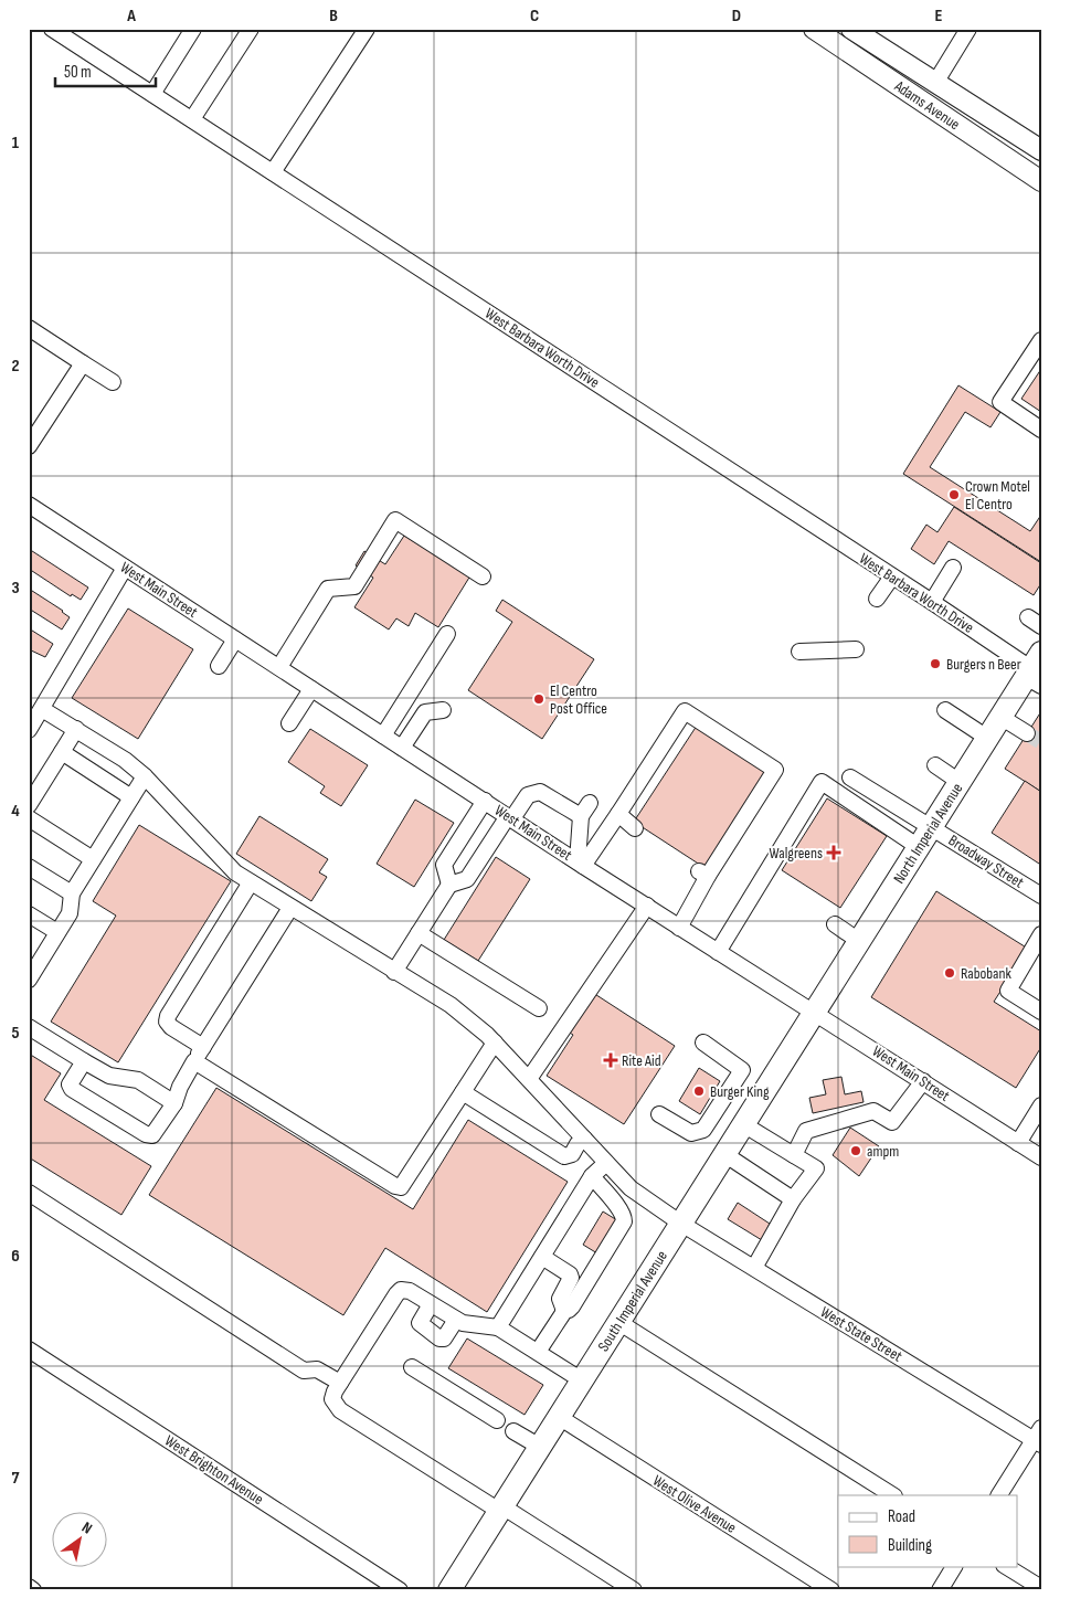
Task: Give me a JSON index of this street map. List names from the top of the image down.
{
  "streets": {
    "highway": ["North Imperial Avenue", "South Imperial Avenue"],
    "main road": ["Adams Avenue"],
    "street": [
      "West Barbara Worth Drive",
      "West Main Street",
      "Broadway Street",
      "West State Street",
      "West Brighton Avenue",
      "West Olive Avenue"
    ]
  },
  "crossings": [
    ["West Barbara Worth Drive", "North Imperial Avenue"],
    ["West Main Street", "North Imperial Avenue"],
    ["West Main Street", "South Imperial Avenue"],
    ["North Imperial Avenue", "Broadway Street"],
    ["North Imperial Avenue", "South Imperial Avenue"],
    ["South Imperial Avenue", "West State Street"],
    ["South Imperial Avenue", "West Olive Avenue"]
  ],
  "places": {
    "other": [
      "Crown Motel El Centro",
      "Burgers n Beer",
      "El Centro Post Office",
      "Rabobank",
      "Burger King",
      "ampm"
    ],
    "health": ["Walgreens", "Rite Aid"]
  },
  "legend": ["Road", "Building"],
  "scale_bar": "50 m",
  "north": "top right",
  "grid": {
    "columns": [
      "A",
      "B",
      "C",
      "D",
      "E"
    ],
    "rows": [
      "1",
      "2",
      "3",
      "4",
      "5",
      "6",
      "7"
    ]
  }
}
